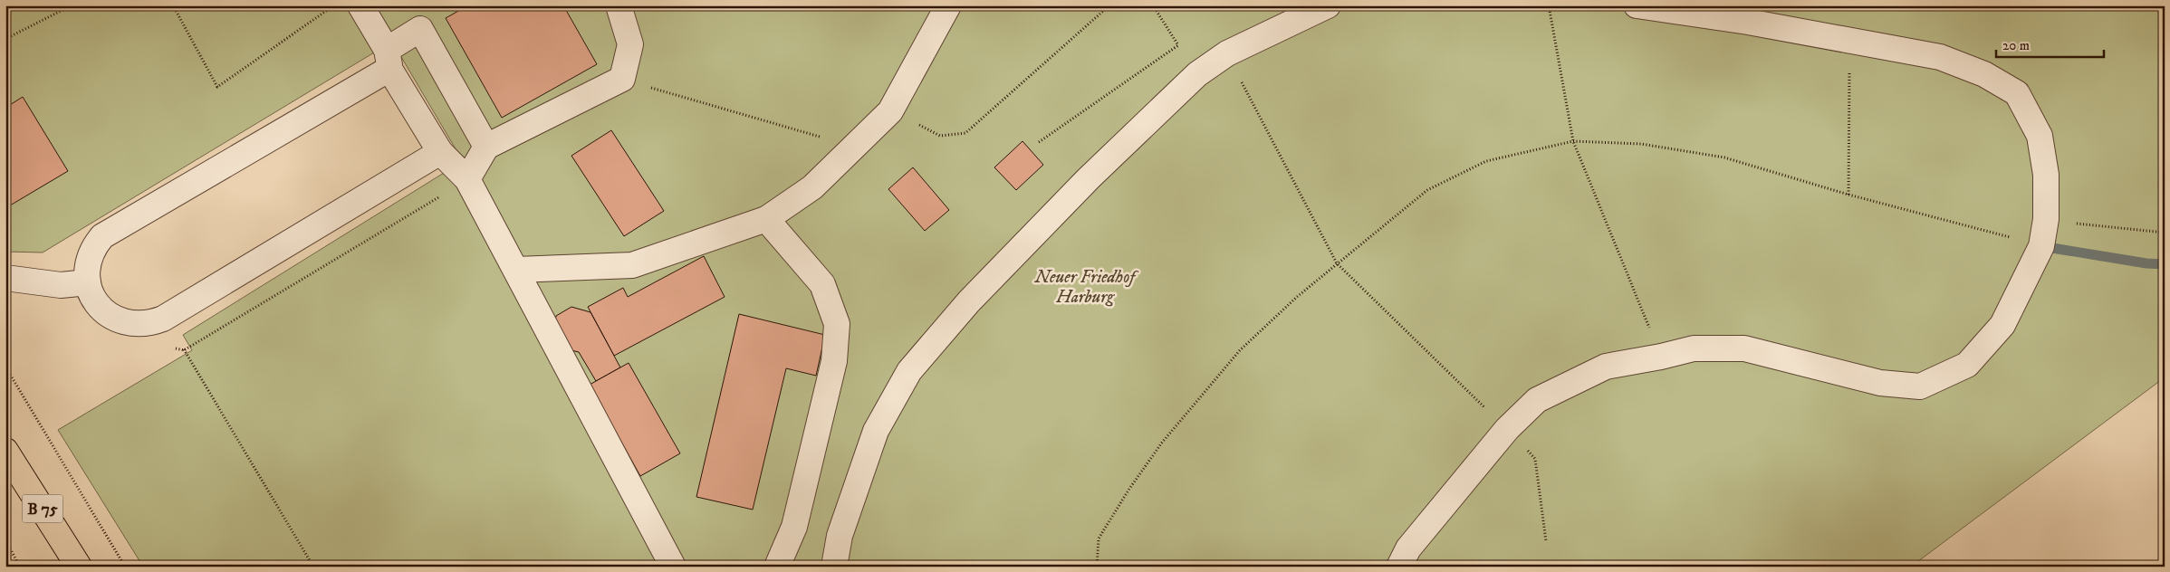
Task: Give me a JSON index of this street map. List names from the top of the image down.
{
  "streets": {
    "main road": ["B 75"]
  },
  "parks": ["Neuer Friedhof Harburg"],
  "scale_bar": "20 m"
}
